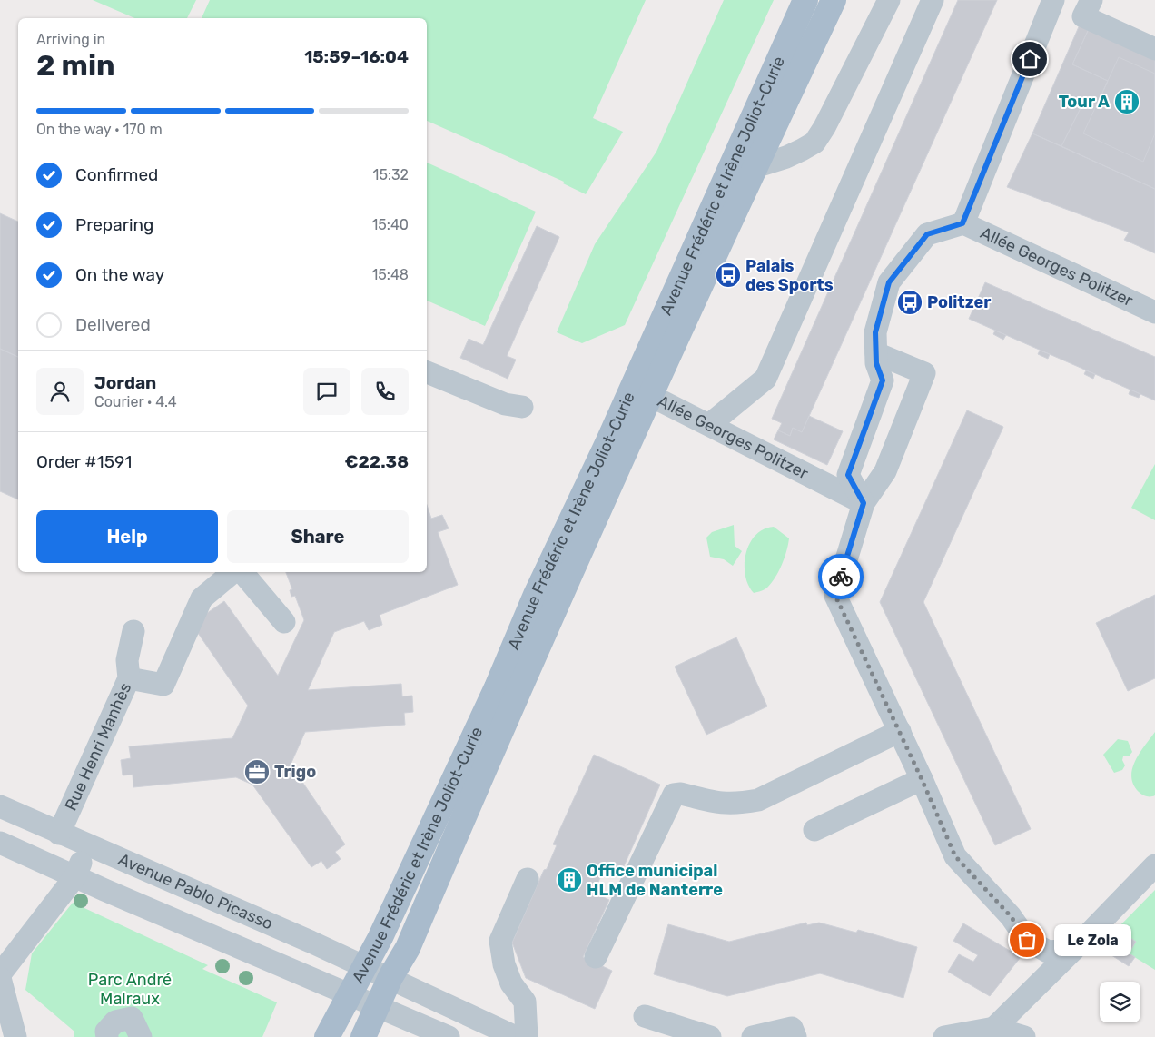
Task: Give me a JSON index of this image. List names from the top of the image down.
{
  "streets": {
    "main road": ["Avenue Frédéric et Irène Joliot-Curie"],
    "street": ["Allée Georges Politzer", "Rue Henri Manhès", "Avenue Pablo Picasso"]
  },
  "crossings": [
    ["Avenue Frédéric et Irène Joliot-Curie", "Allée Georges Politzer"],
    ["Avenue Frédéric et Irène Joliot-Curie", "Avenue Pablo Picasso"],
    ["Rue Henri Manhès", "Avenue Pablo Picasso"]
  ],
  "parks": ["Parc André Malraux"],
  "places": {
    "building": ["Tour A", "Office municipal HLM de Nanterre"],
    "bus stop": ["Palais des Sports", "Politzer"],
    "office": ["Trigo"],
    "other": ["Le Zola"]
  },
  "page": {
    "heading": ["2 min", "Arriving in", "15:59–16:04"],
    "panel": [
      "Jordan",
      "Courier · 4.4",
      "Order #1591",
      "€22.38"
    ],
    "bar": "On the way · 170 m",
    "list": [
      ["Confirmed", "15:32"],
      ["Preparing", "15:40"],
      ["On the way", "15:48"],
      "Delivered"
    ],
    "buttons": ["Help", "Share"],
    "bubble": "Le Zola"
  }
}
